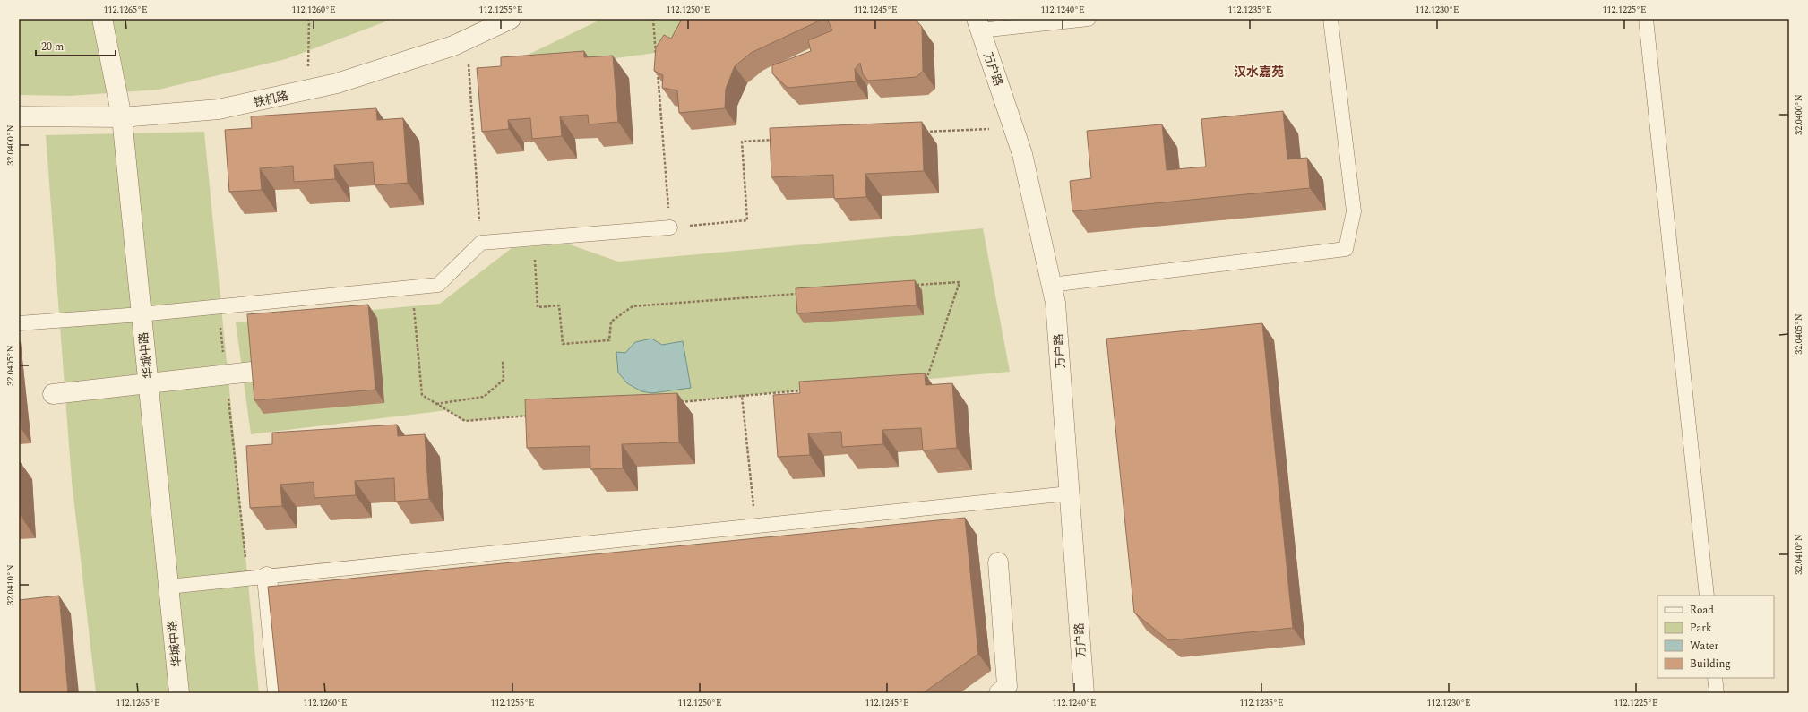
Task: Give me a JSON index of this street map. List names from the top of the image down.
{
  "streets": {
    "street": ["万户路", "铁机路", "华城中路"]
  },
  "crossings": [
    ["铁机路", "华城中路"]
  ],
  "districts": ["汉水嘉苑"],
  "legend": [
    "Road",
    "Park",
    "Water",
    "Building"
  ],
  "scale_bar": "20 m",
  "coordinates": [
    "112.1265°E",
    "112.1260°E",
    "112.1255°E",
    "112.1250°E",
    "112.1245°E",
    "112.1240°E",
    "112.1235°E",
    "112.1230°E",
    "112.1225°E",
    "32.0400°N",
    "32.0405°N",
    "32.0410°N"
  ]
}
